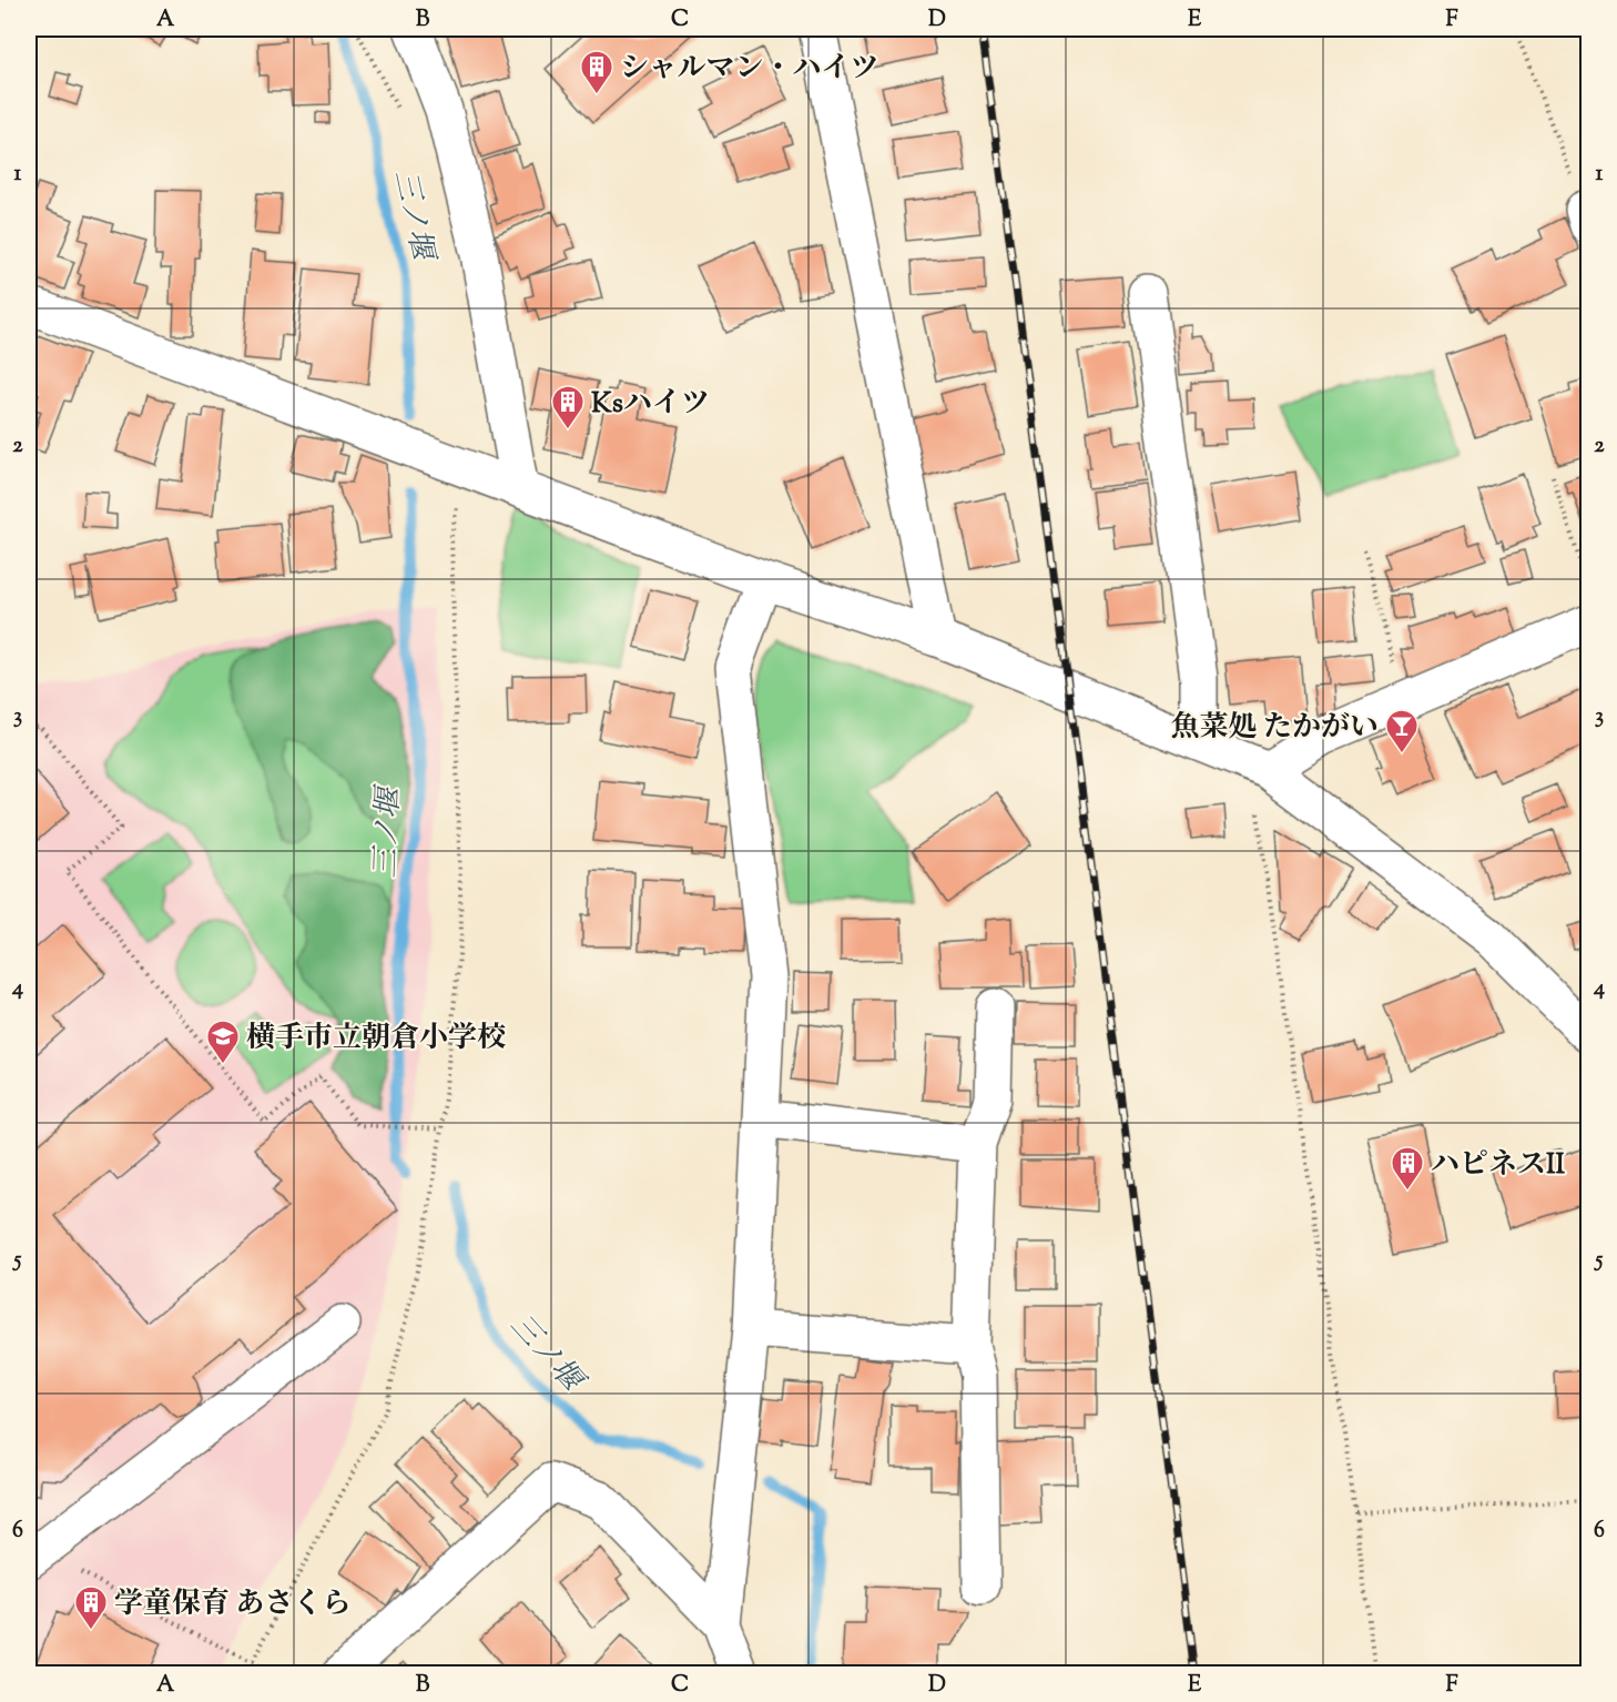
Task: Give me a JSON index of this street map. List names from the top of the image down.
{
  "water": ["三ノ堰"],
  "places": {
    "building": [
      "シャルマン・ハイツ",
      "Ksハイツ",
      "ハピネスII",
      "学童保育 あさくら"
    ],
    "bar": ["魚菜処 たかがい"],
    "school or university": ["横手市立朝倉小学校"]
  },
  "grid": {
    "columns": [
      "A",
      "B",
      "C",
      "D",
      "E",
      "F"
    ],
    "rows": [
      "1",
      "2",
      "3",
      "4",
      "5",
      "6"
    ]
  }
}
